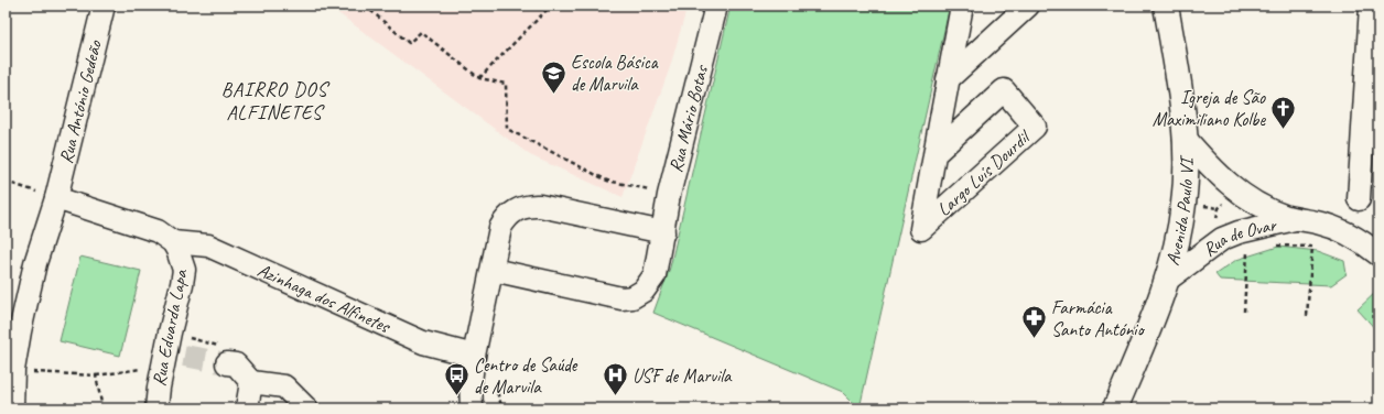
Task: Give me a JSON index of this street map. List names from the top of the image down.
{
  "streets": {
    "main road": ["Avenida Paulo VI"],
    "street": [
      "Rua António Gedeão",
      "Rua Mário Botas",
      "Largo Luís Dourdil",
      "Rua de Ovar",
      "Azinhaga dos Alfinetes",
      "Rua Eduarda Lapa"
    ]
  },
  "crossings": [
    ["Rua António Gedeão", "Rua Eduarda Lapa"],
    ["Avenida Paulo VI", "Rua de Ovar"],
    ["Azinhaga dos Alfinetes", "Rua Eduarda Lapa"]
  ],
  "districts": ["BAIRRO DOS ALFINETES"],
  "places": {
    "school or university": ["Escola Básica de Marvila"],
    "church": ["Igreja de São Maximiliano Kolbe"],
    "pharmacy": ["Farmácia Santo António"],
    "bus stop": ["Centro de Saúde de Marvila"],
    "hospital": ["USF de Marvila"]
  }
}
